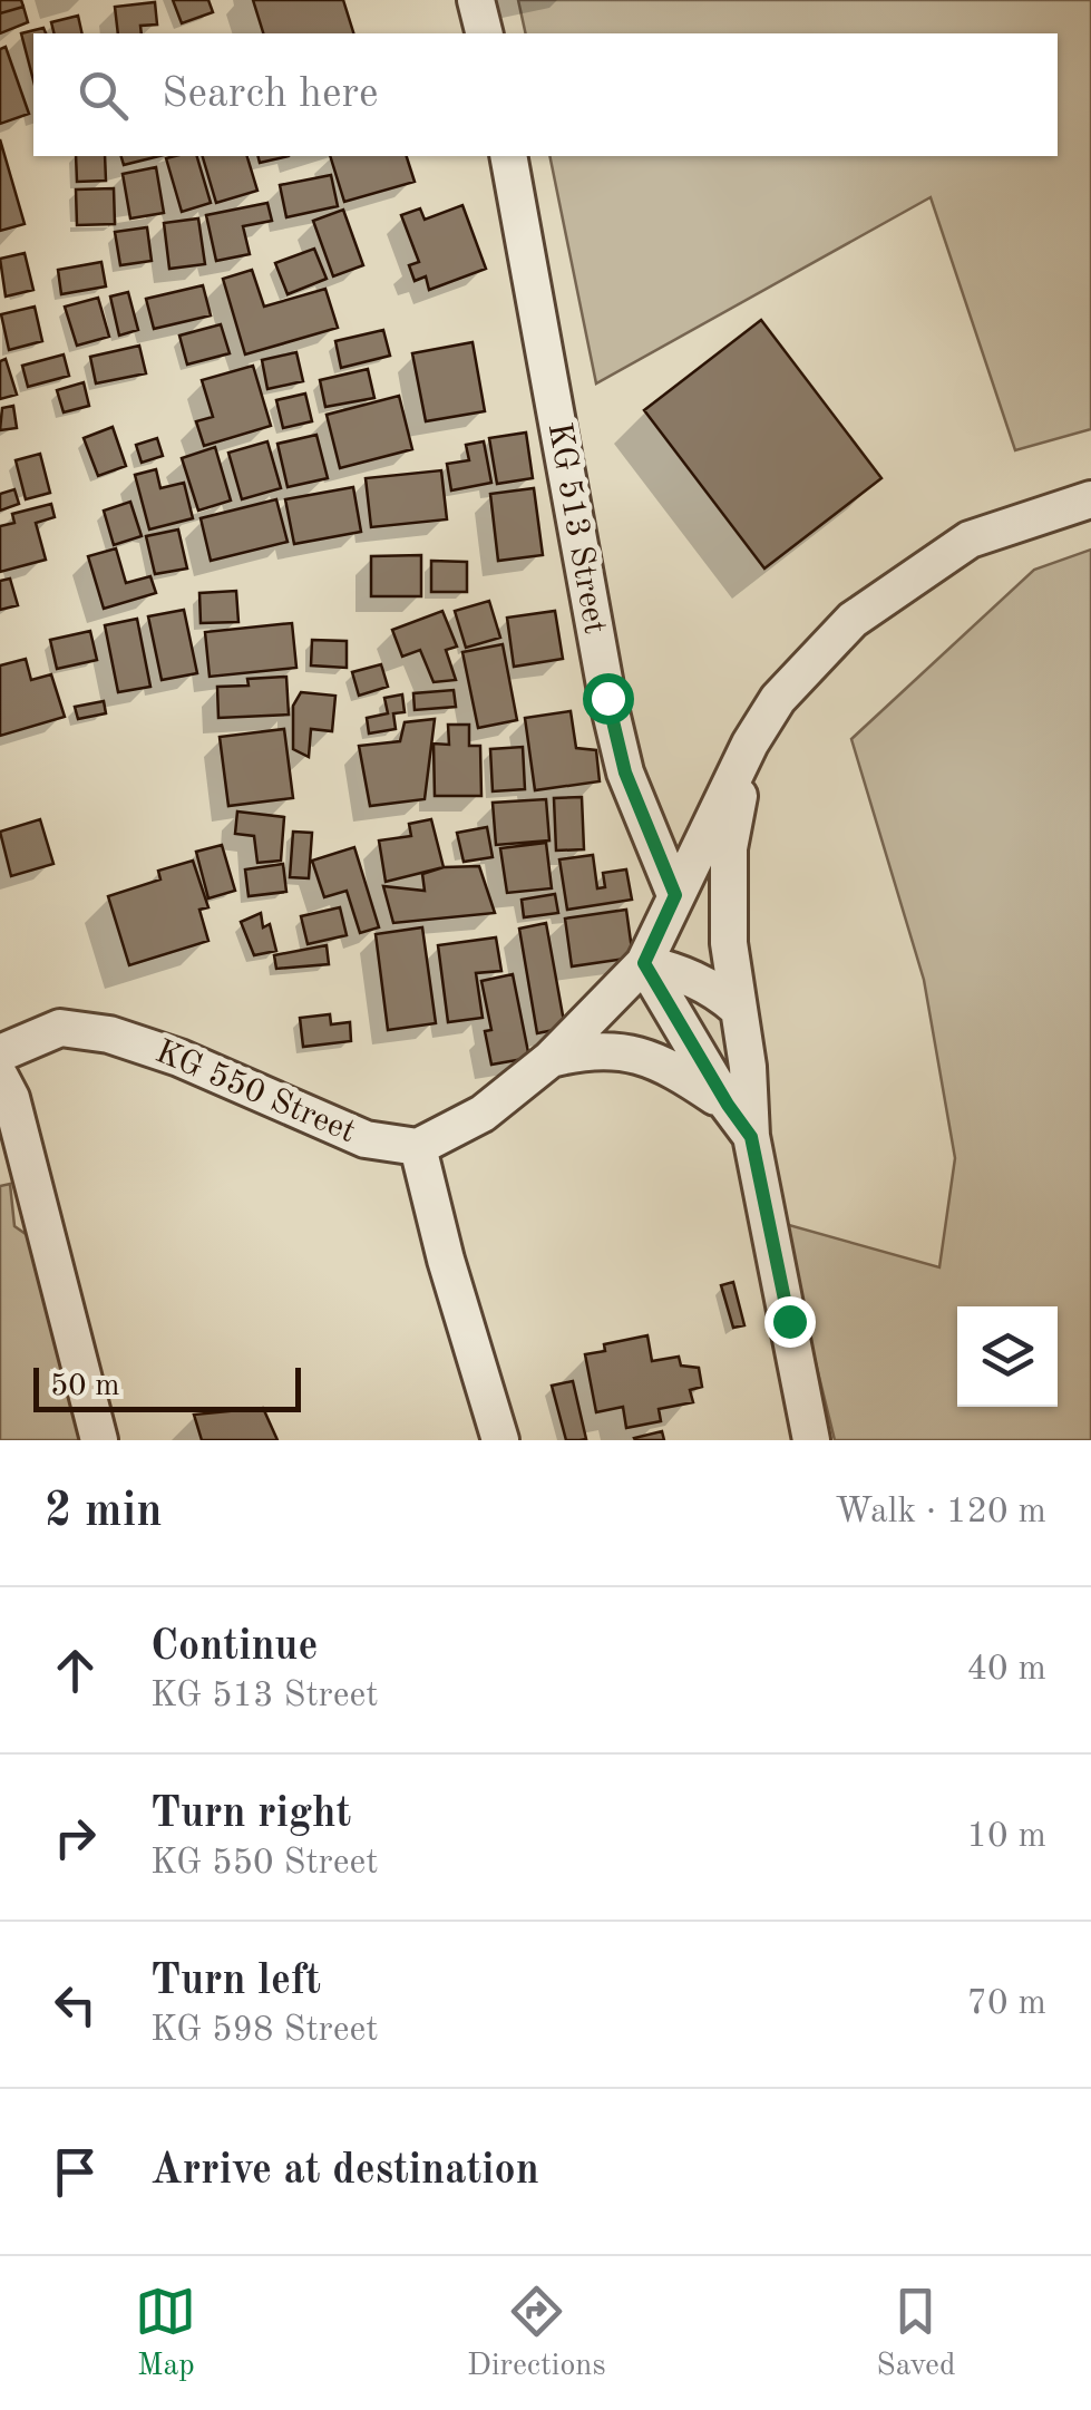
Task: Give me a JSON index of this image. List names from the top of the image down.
{
  "streets": {
    "street": ["KG 513 Street", "KG 550 Street"]
  },
  "scale_bar": "50 m",
  "page": {
    "search": "Search here",
    "scale": "50 m",
    "heading": ["2 min", "Walk · 120 m"],
    "list": [
      ["Continue", "KG 513 Street", "40 m"],
      ["Turn right", "KG 550 Street", "10 m"],
      ["Turn left", "KG 598 Street", "70 m"],
      "Arrive at destination"
    ],
    "nav": ["Map", "Directions", "Saved"]
  }
}
